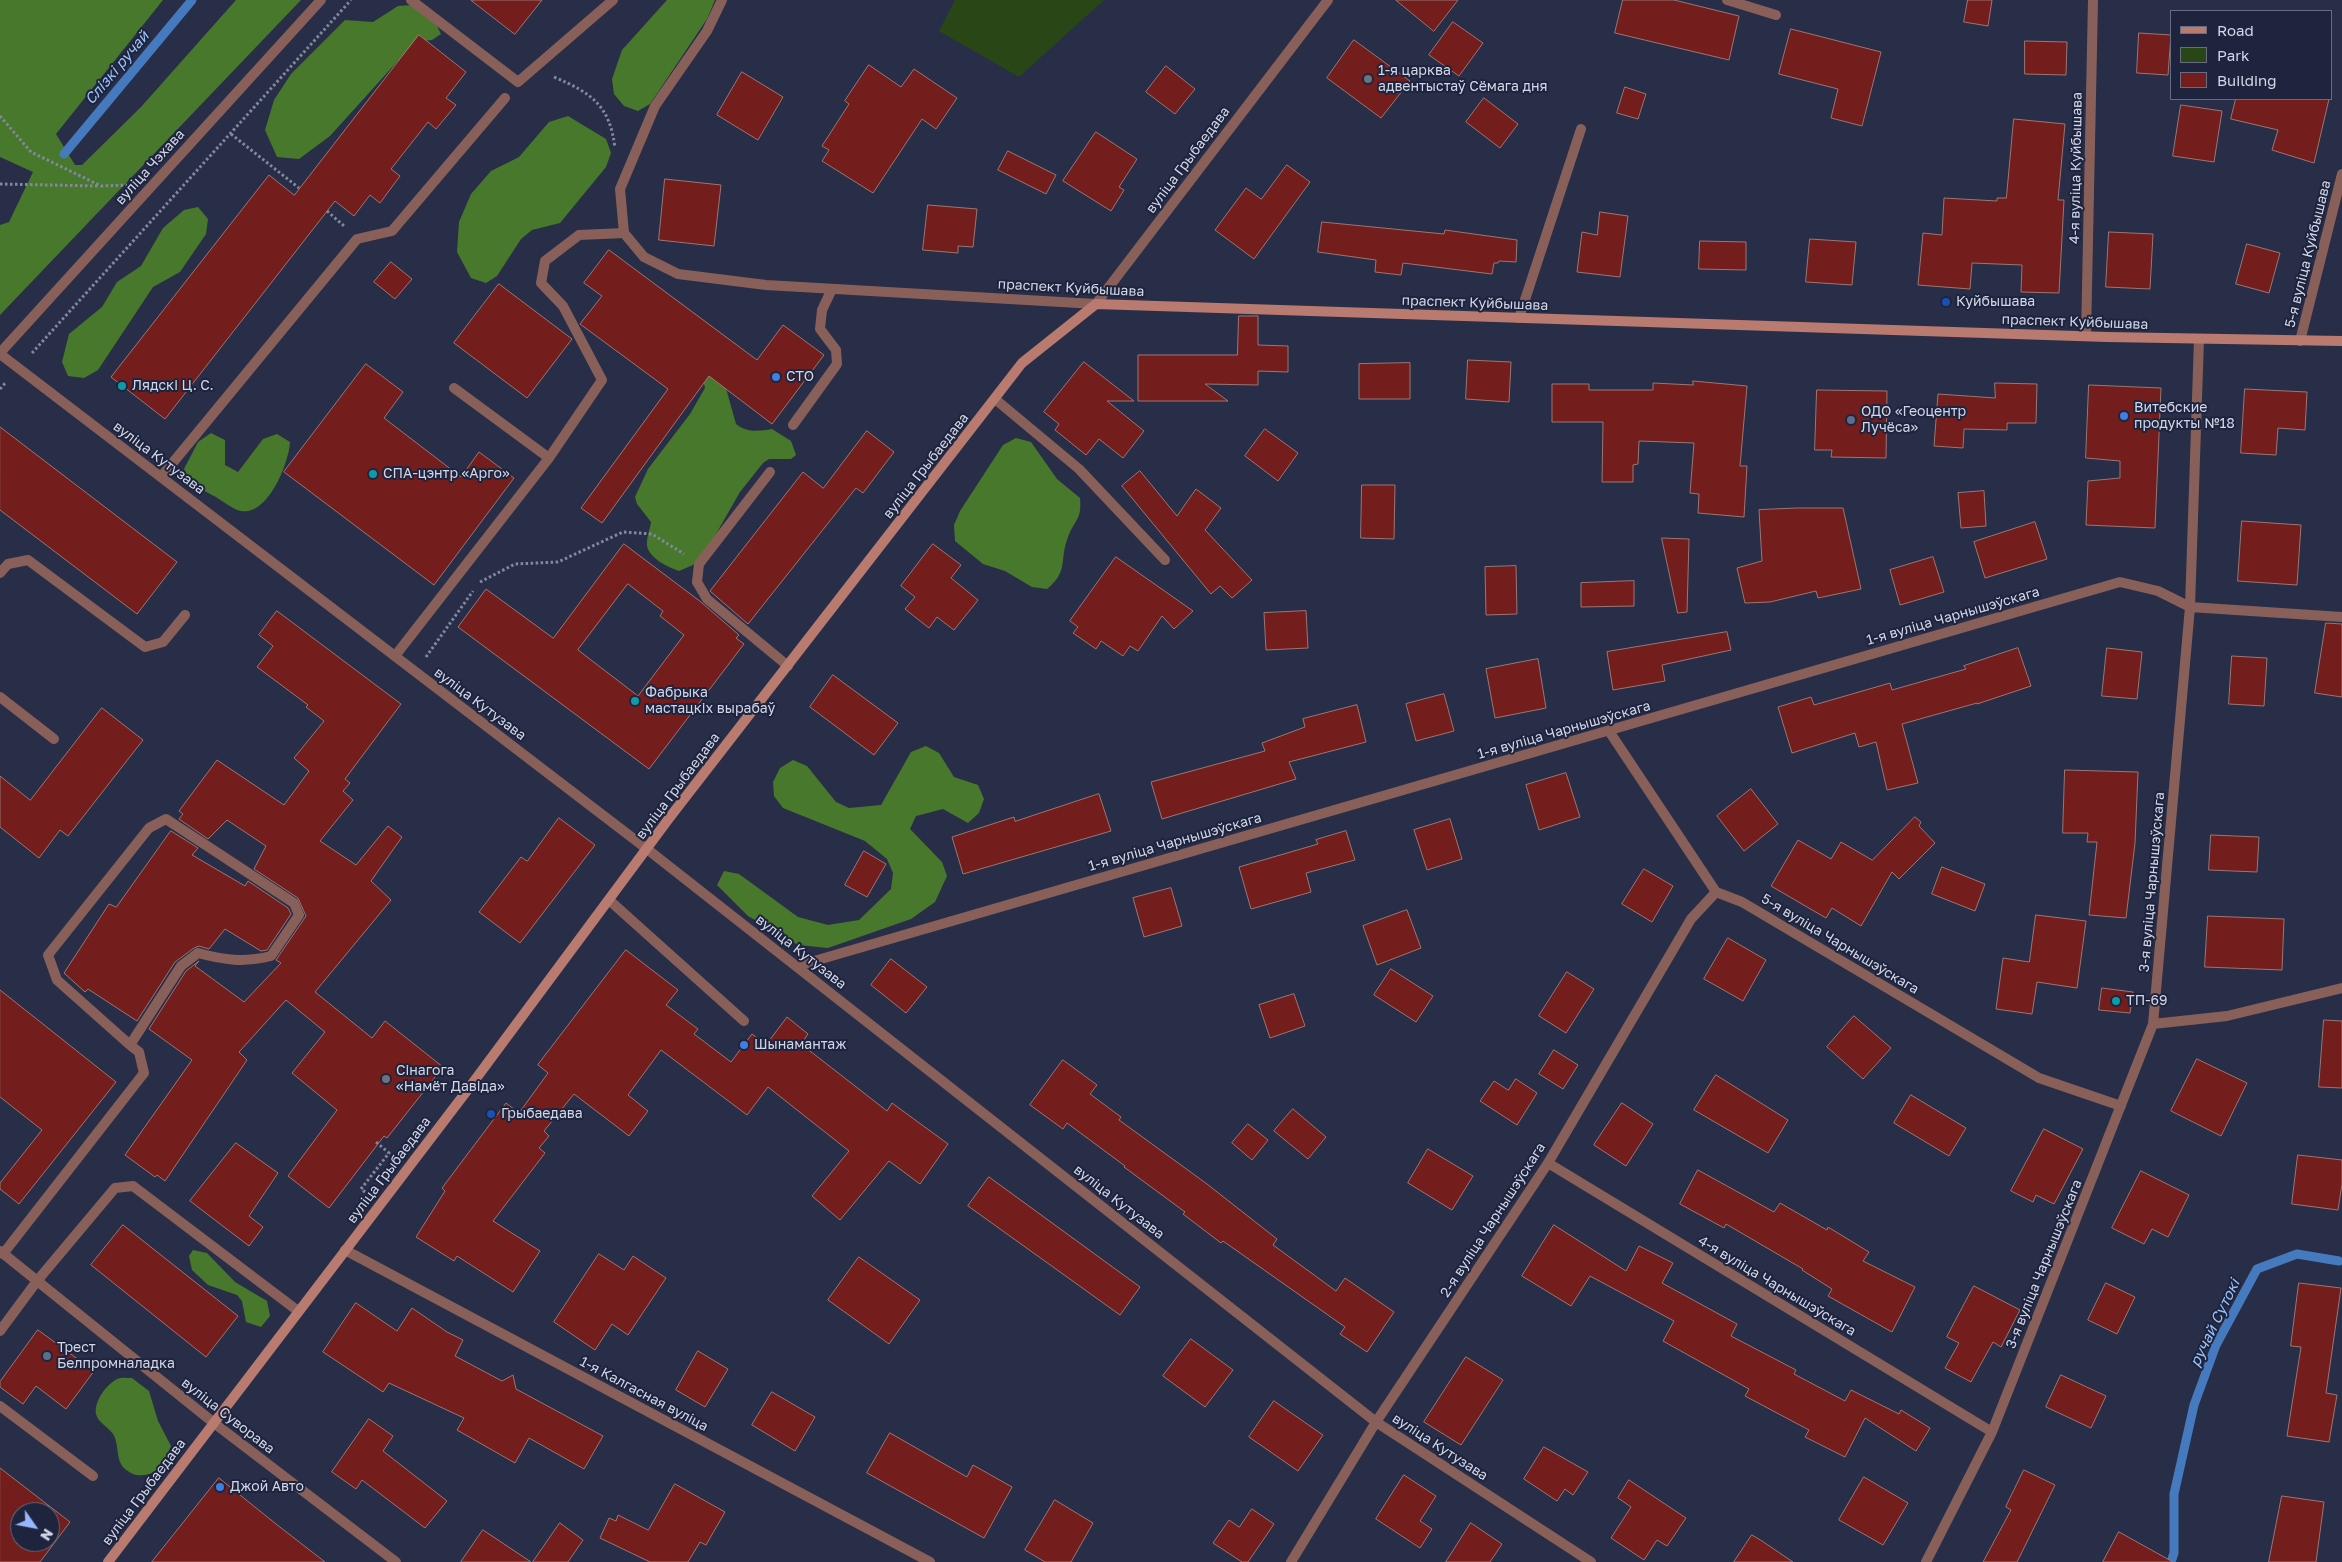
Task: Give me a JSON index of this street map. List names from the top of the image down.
{
  "streets": {
    "street": [
      "вуліца Грыбаедава",
      "вуліца Чэхава",
      "4-я вуліца Куйбышава",
      "5-я вуліца Куйбышава",
      "праспект Куйбышава",
      "вуліца Кутузава",
      "1-я вуліца Чарнышэўскага",
      "3-я вуліца Чарнышэўскага",
      "5-я вуліца Чарнышэўскага",
      "2-я вуліца Чарнышэўскага",
      "4-я вуліца Чарнышэўскага",
      "1-я Калгасная вуліца",
      "вуліца Суворава"
    ]
  },
  "crossings": [
    ["вуліца Грыбаедава", "праспект Куйбышава"],
    ["вуліца Грыбаедава", "вуліца Кутузава"],
    ["вуліца Грыбаедава", "1-я Калгасная вуліца"],
    ["вуліца Грыбаедава", "вуліца Суворава"],
    ["вуліца Чэхава", "вуліца Кутузава"],
    ["4-я вуліца Куйбышава", "праспект Куйбышава"],
    ["5-я вуліца Куйбышава", "праспект Куйбышава"],
    ["праспект Куйбышава", "3-я вуліца Чарнышэўскага"],
    ["вуліца Кутузава", "1-я вуліца Чарнышэўскага"],
    ["вуліца Кутузава", "2-я вуліца Чарнышэўскага"],
    ["1-я вуліца Чарнышэўскага", "3-я вуліца Чарнышэўскага"],
    ["3-я вуліца Чарнышэўскага", "5-я вуліца Чарнышэўскага"],
    ["3-я вуліца Чарнышэўскага", "4-я вуліца Чарнышэўскага"],
    ["5-я вуліца Чарнышэўскага", "2-я вуліца Чарнышэўскага"],
    ["2-я вуліца Чарнышэўскага", "4-я вуліца Чарнышэўскага"]
  ],
  "water": ["Слізкі ручай", "ручай Сутокі"],
  "places": [
    "1-я царква адвентыстаў Сёмага дня",
    "Куйбышава",
    "СТО",
    "Лядскі Ц. С.",
    "Витебские продукты №18",
    "ОДО «Геоцентр Лучёса»",
    "СПА-цэнтр «Арго»",
    "Фабрыка мастацкіх вырабаў",
    "ТП-69",
    "Шынамантаж",
    "Сінагога «Намёт Давіда»",
    "Грыбаедава",
    "Трест Белпромналадка",
    "Джой Авто"
  ],
  "legend": ["Road", "Park", "Building"],
  "north": "bottom right"
}
